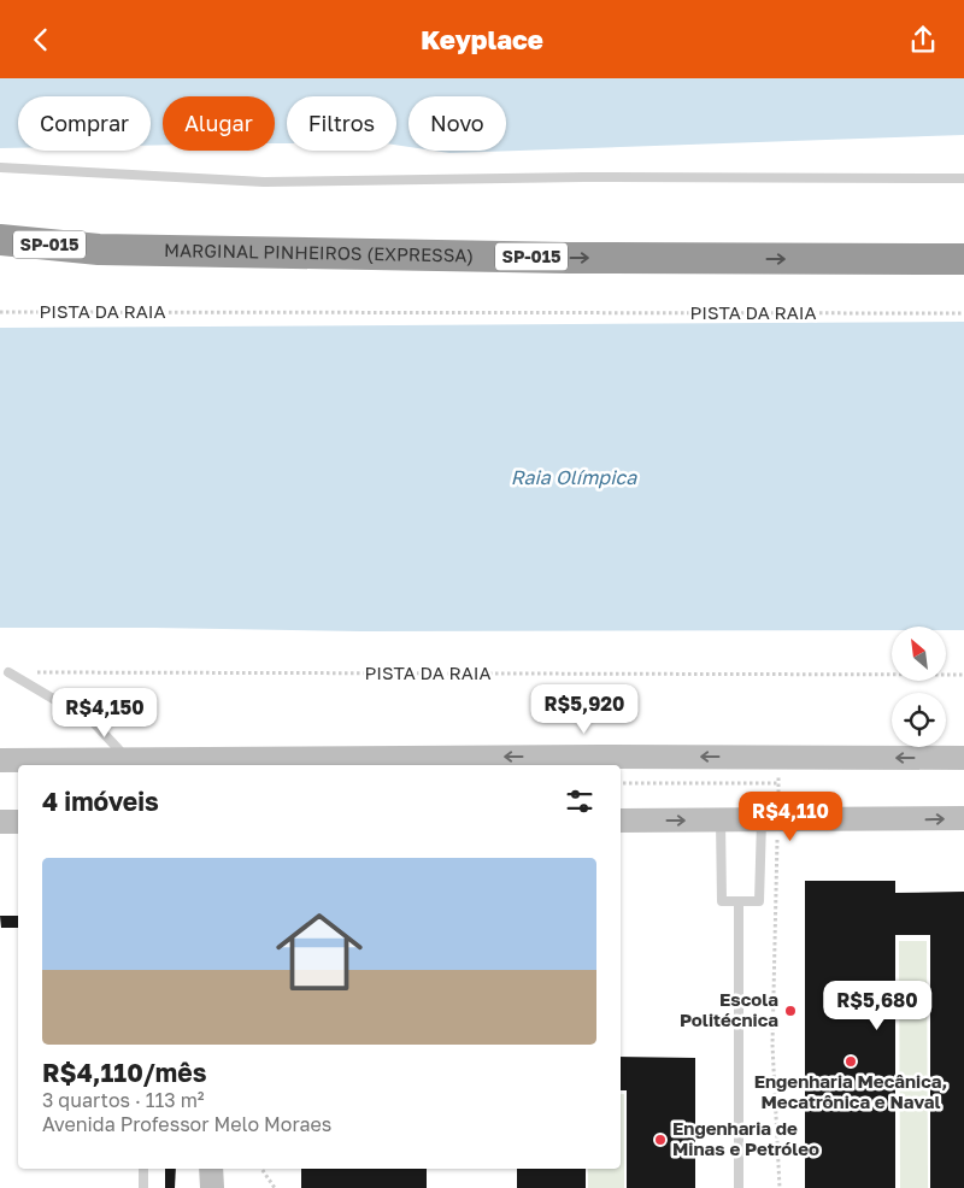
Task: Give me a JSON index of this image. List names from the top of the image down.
{
  "streets": {
    "highway": ["SP-015", "MARGINAL PINHEIROS (EXPRESSA)"],
    "path": ["PISTA DA RAIA"]
  },
  "one_way": ["MARGINAL PINHEIROS (EXPRESSA)"],
  "water": ["Raia Olímpica"],
  "places": ["Escola Politécnica", "Engenharia Mecânica, Mecatrônica e Naval", "Engenharia de Minas e Petróleo"],
  "north": "top left",
  "page": {
    "header": "Keyplace",
    "chip": [
      "Comprar",
      "Alugar",
      "Filtros",
      "Novo"
    ],
    "price": [
      "R$5,920",
      "R$4,150",
      "R$4,110",
      "R$5,680"
    ],
    "heading": "4 imóveis",
    "list": [
      {
        "name": "R$4,110/mês",
        "note": "3 quartos · 113 m² · Avenida Professor Melo Moraes"
      }
    ]
  }
}
